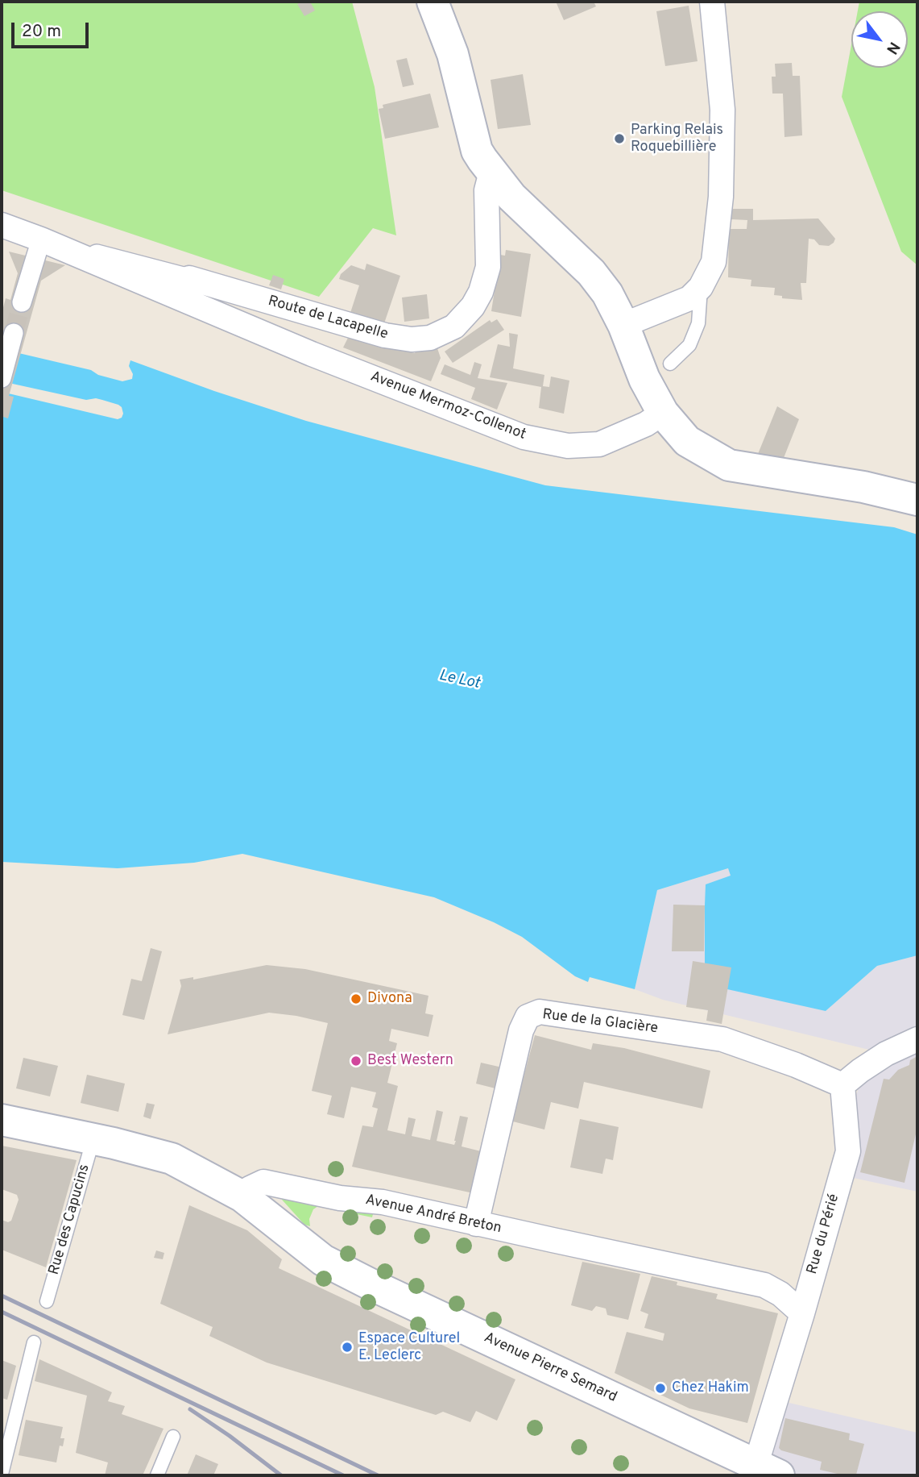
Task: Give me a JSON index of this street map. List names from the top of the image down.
{
  "streets": {
    "street": [
      "Route de Lacapelle",
      "Avenue Mermoz-Collenot",
      "Rue de la Glacière",
      "Avenue André Breton",
      "Rue du Périé",
      "Avenue Pierre Semard"
    ],
    "lane": ["Rue des Capucins"]
  },
  "crossings": [
    ["Route de Lacapelle", "Avenue Mermoz-Collenot"],
    ["Rue de la Glacière", "Avenue André Breton"],
    ["Rue de la Glacière", "Rue du Périé"],
    ["Avenue André Breton", "Rue du Périé"],
    ["Avenue André Breton", "Avenue Pierre Semard"],
    ["Rue du Périé", "Avenue Pierre Semard"]
  ],
  "water": ["Le Lot"],
  "places": [
    "Parking Relais Roquebillière",
    "Divona",
    "Best Western",
    "Espace Culturel E. Leclerc",
    "Chez Hakim"
  ],
  "scale_bar": "20 m",
  "north": "bottom right"
}
